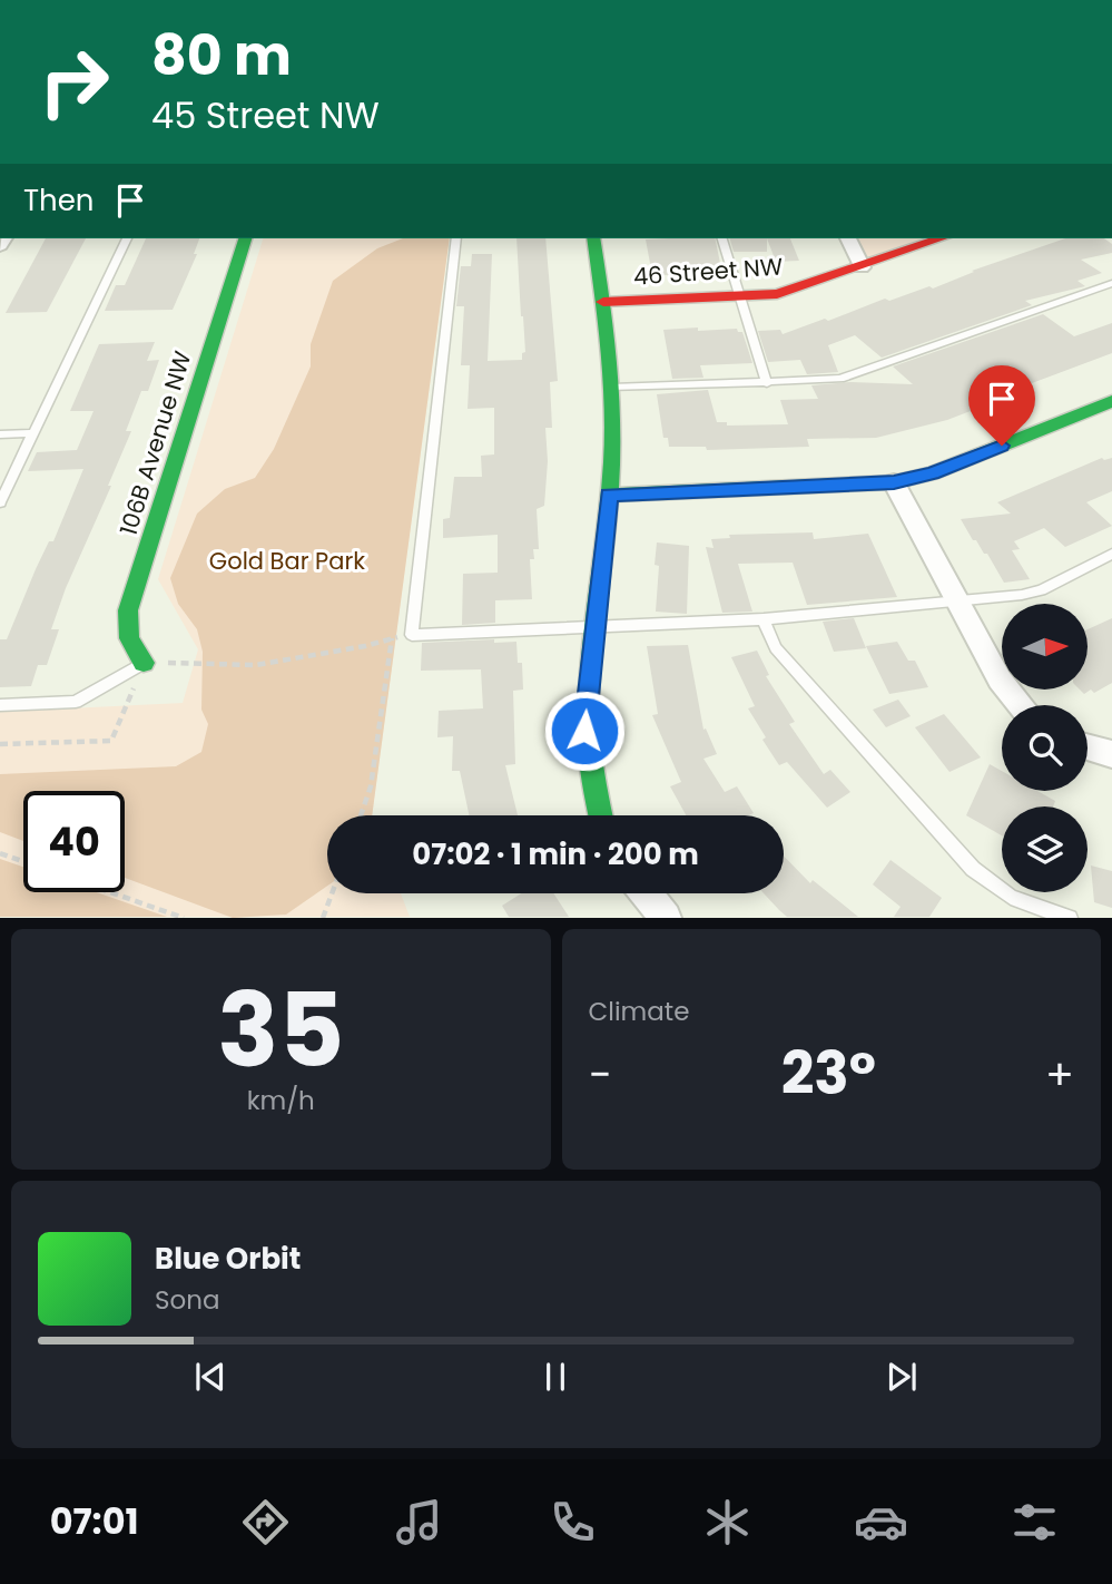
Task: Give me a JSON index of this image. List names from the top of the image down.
{
  "streets": {
    "street": ["46 Street NW", "106B Avenue NW"]
  },
  "parks": ["Gold Bar Park"],
  "north": "right",
  "page": {
    "turn": ["80 m", "45 Street NW"],
    "then": "Then",
    "limit": "40",
    "trip": "07:02 · 1 min · 200 m",
    "tile": [
      ["35", "km/h"],
      "Climate"
    ],
    "heat": ["−", "23°", "+"],
    "song": ["Blue Orbit", "Sona"],
    "tabs": "07:01"
  }
}
